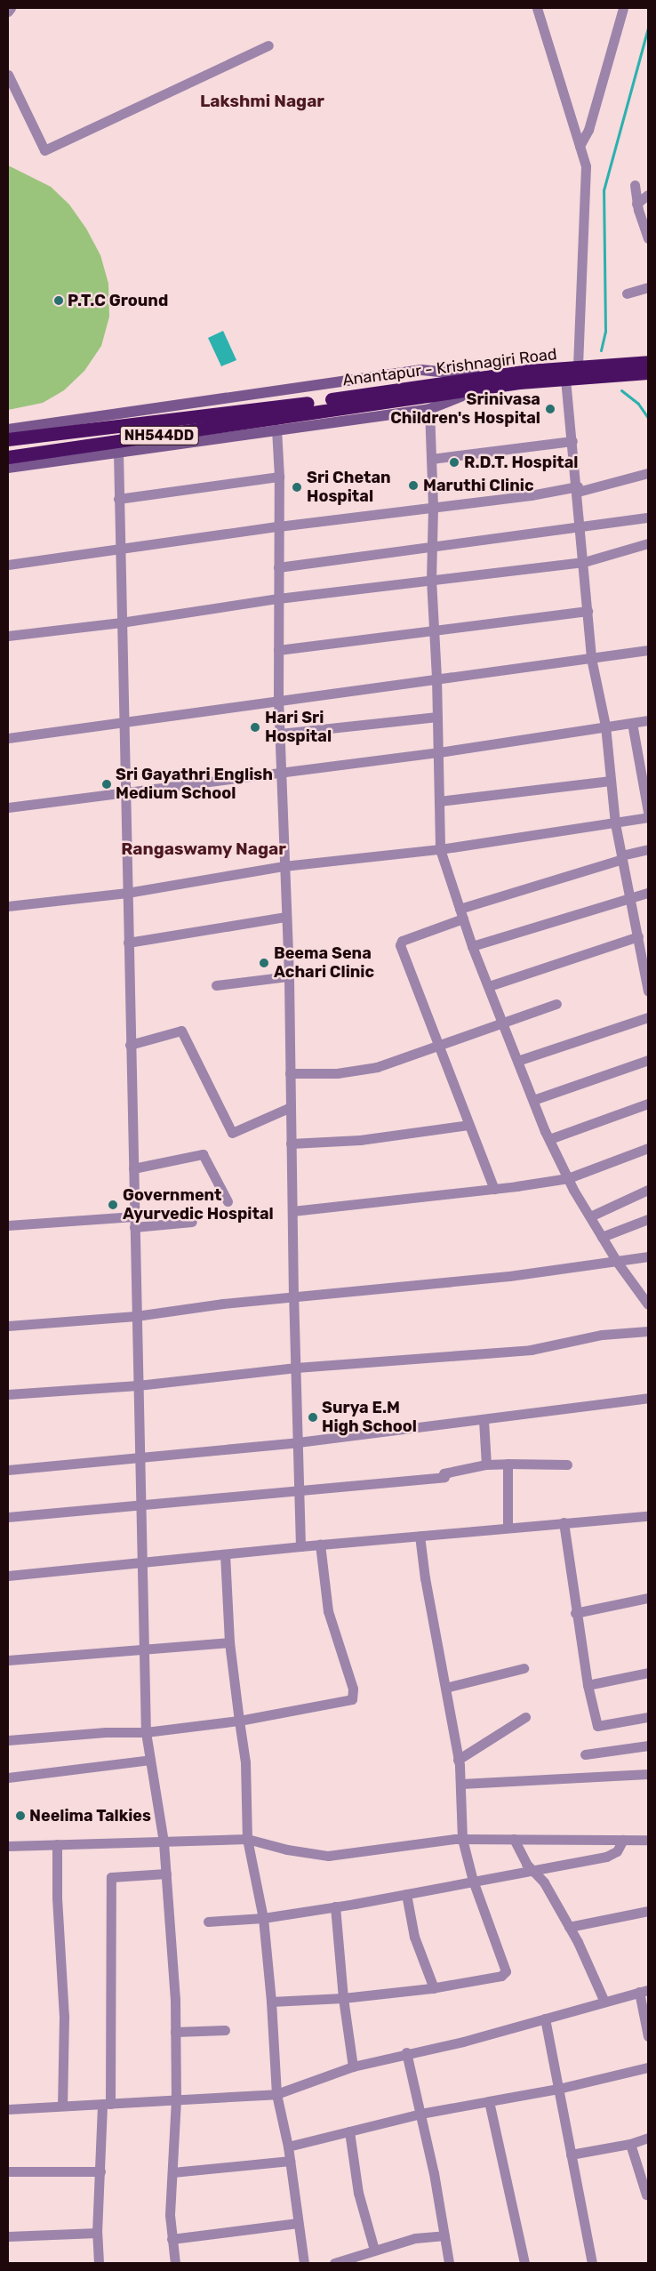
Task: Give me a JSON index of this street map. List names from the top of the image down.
{
  "streets": {
    "highway": ["Anantapur - Krishnagiri Road", "NH544DD"]
  },
  "crossings": [
    ["Anantapur - Krishnagiri Road", "NH544DD"]
  ],
  "districts": ["Lakshmi Nagar", "Rangaswamy Nagar"],
  "places": [
    "P.T.C Ground",
    "Srinivasa Children's Hospital",
    "R.D.T. Hospital",
    "Maruthi Clinic",
    "Sri Chetan Hospital",
    "Hari Sri Hospital",
    "Sri Gayathri English Medium School",
    "Beema Sena Achari Clinic",
    "Government Ayurvedic Hospital",
    "Surya E.M High School",
    "Neelima Talkies"
  ]
}
